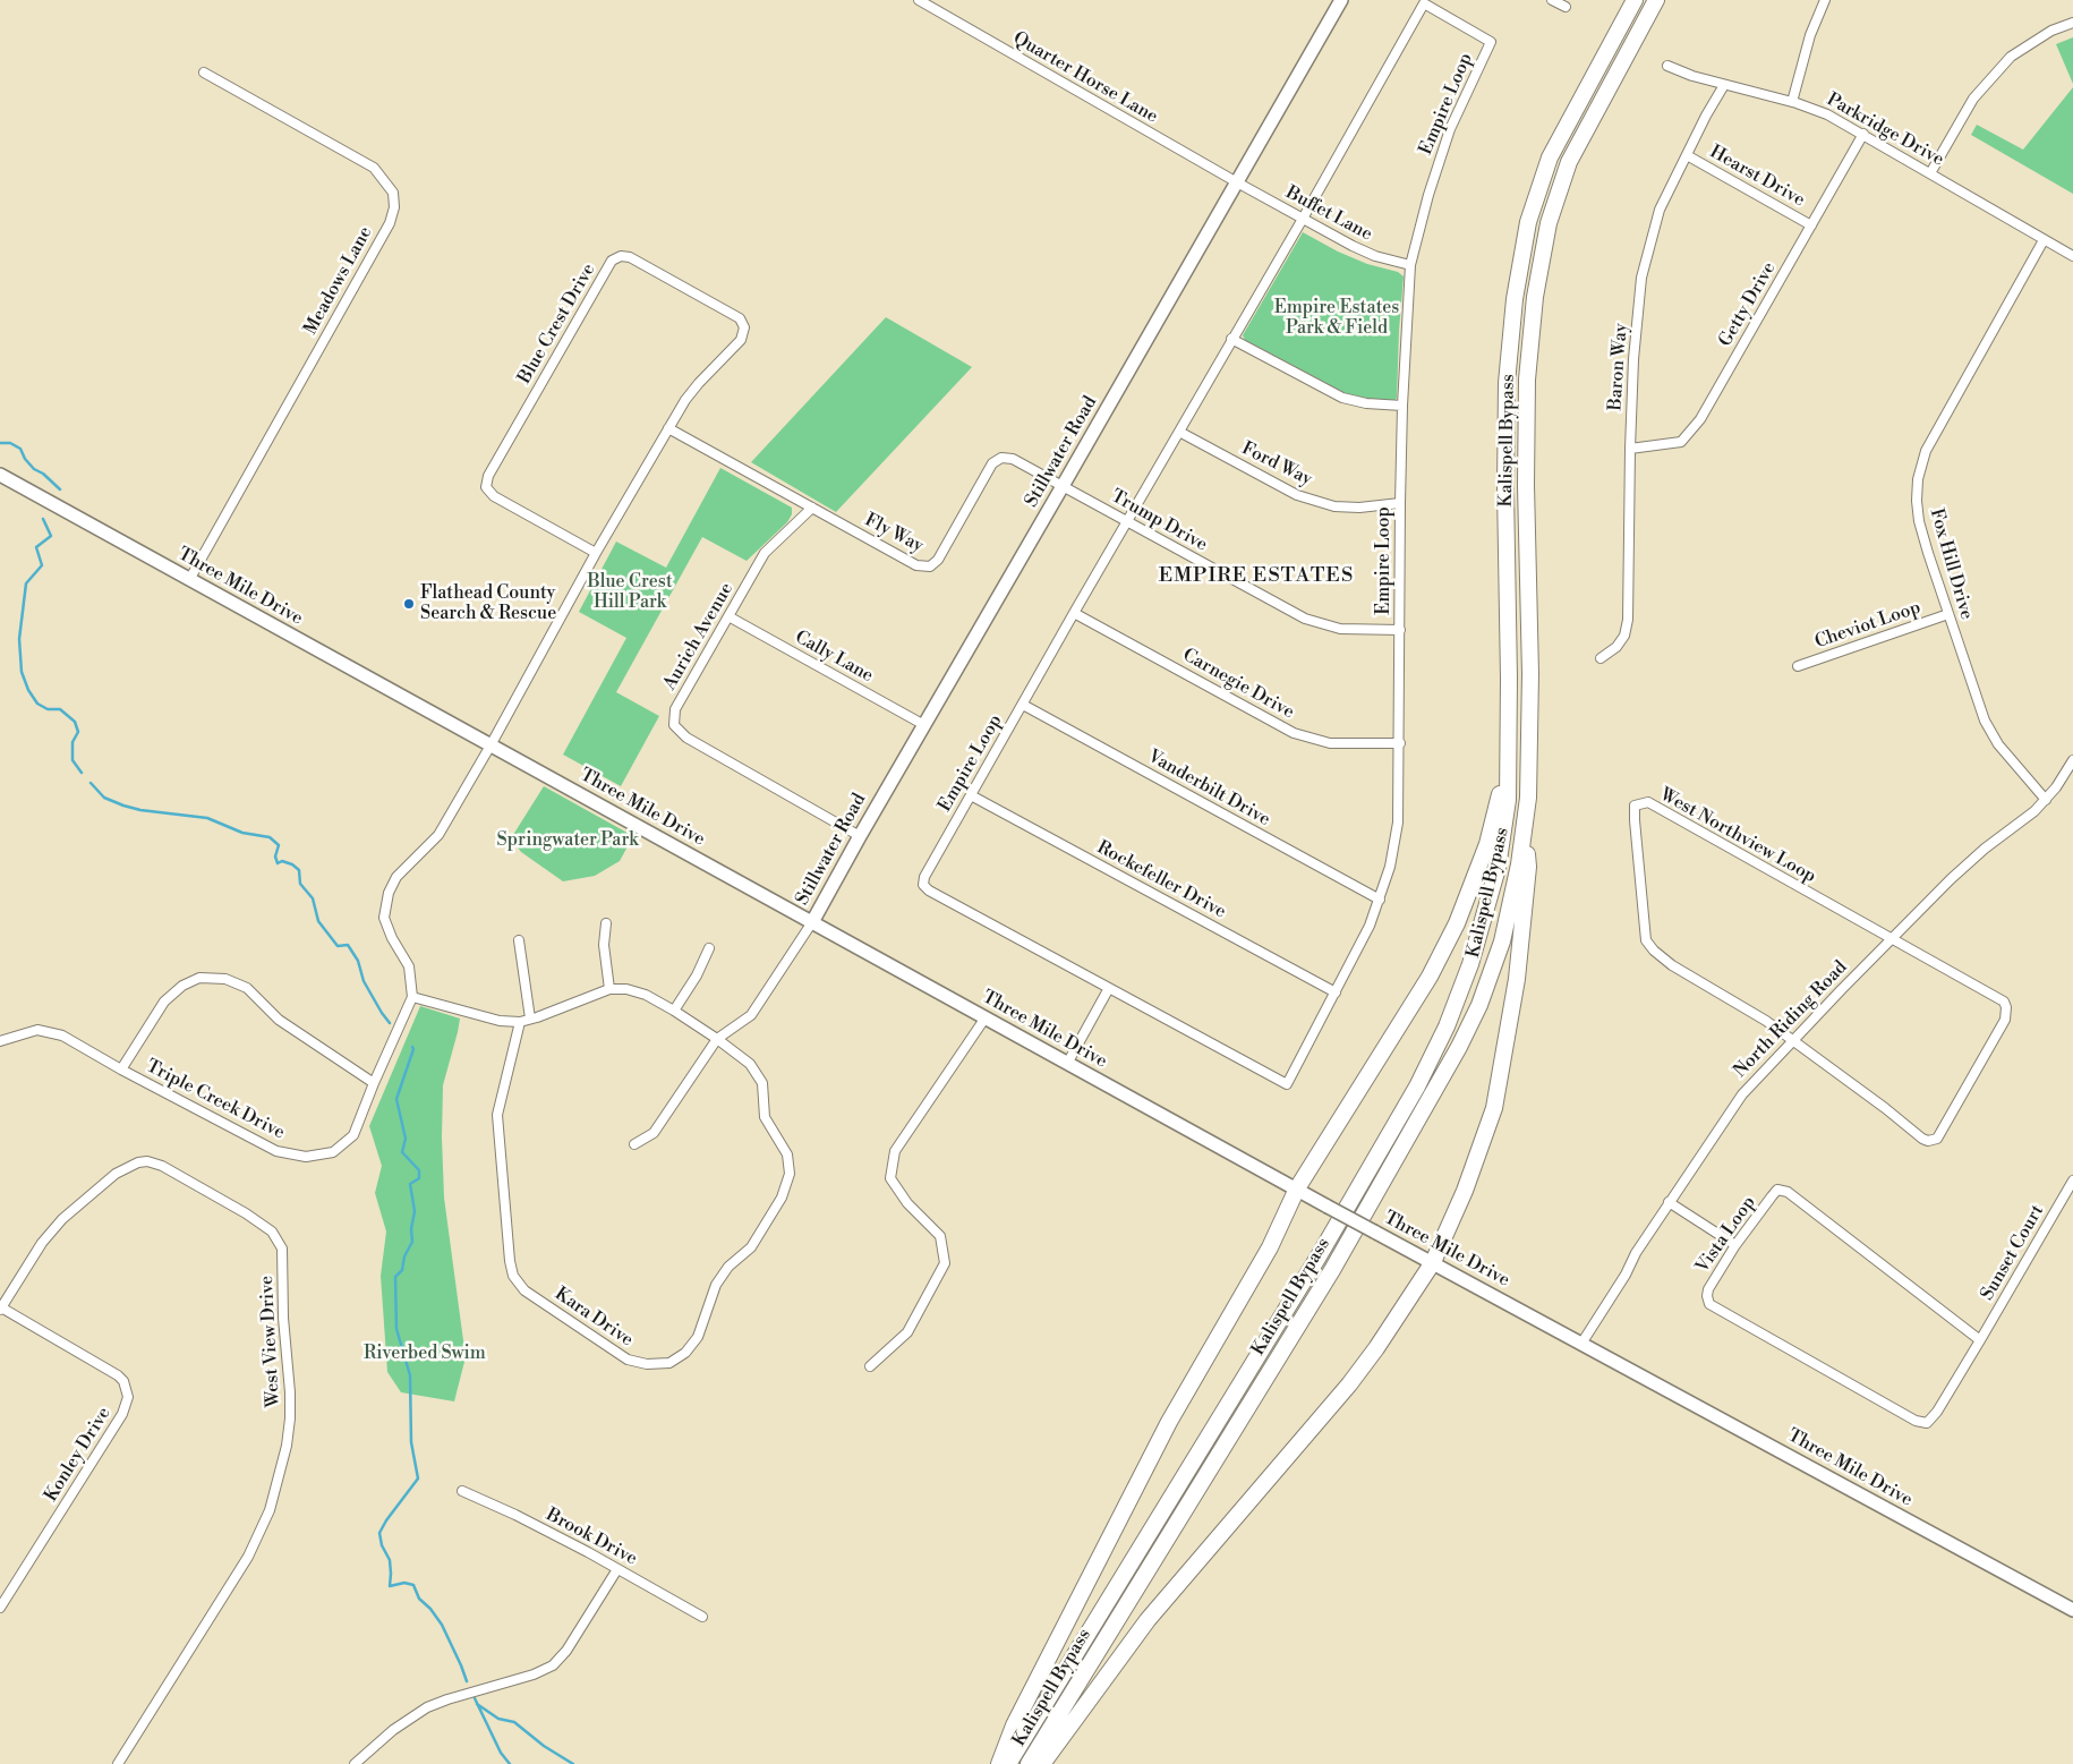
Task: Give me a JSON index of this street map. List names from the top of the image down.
{
  "streets": {
    "highway": ["Kalispell Bypass"],
    "main road": ["Stillwater Road", "Three Mile Drive"],
    "street": [
      "Quarter Horse Lane",
      "Empire Loop",
      "Parkridge Drive",
      "Hearst Drive",
      "Buffet Lane",
      "Meadows Lane",
      "Getty Drive",
      "Blue Crest Drive",
      "Baron Way",
      "Ford Way",
      "Trump Drive",
      "Fly Way",
      "Fox Hill Drive",
      "Cheviot Loop",
      "Aurich Avenue",
      "Cally Lane",
      "Carnegie Drive",
      "Vanderbilt Drive",
      "West Northview Loop",
      "Rockefeller Drive",
      "North Riding Road",
      "Triple Creek Drive",
      "Vista Loop",
      "Sunset Court",
      "Kara Drive",
      "West View Drive",
      "Konley Drive",
      "Brook Drive"
    ]
  },
  "crossings": [
    ["Quarter Horse Lane", "Buffet Lane"],
    ["Quarter Horse Lane", "Stillwater Road"],
    ["Empire Loop", "Buffet Lane"],
    ["Empire Loop", "Ford Way"],
    ["Empire Loop", "Trump Drive"],
    ["Empire Loop", "Carnegie Drive"],
    ["Empire Loop", "Vanderbilt Drive"],
    ["Empire Loop", "Rockefeller Drive"],
    ["Parkridge Drive", "Getty Drive"],
    ["Parkridge Drive", "Baron Way"],
    ["Parkridge Drive", "Fox Hill Drive"],
    ["Hearst Drive", "Getty Drive"],
    ["Hearst Drive", "Baron Way"],
    ["Buffet Lane", "Stillwater Road"],
    ["Meadows Lane", "Three Mile Drive"],
    ["Getty Drive", "Baron Way"],
    ["Blue Crest Drive", "Fly Way"],
    ["Blue Crest Drive", "Three Mile Drive"],
    ["Blue Crest Drive", "Triple Creek Drive"],
    ["Stillwater Road", "Trump Drive"],
    ["Stillwater Road", "Fly Way"],
    ["Stillwater Road", "Three Mile Drive"],
    ["Stillwater Road", "Aurich Avenue"],
    ["Stillwater Road", "Cally Lane"],
    ["Trump Drive", "Fly Way"],
    ["Fly Way", "Aurich Avenue"],
    ["Fox Hill Drive", "Cheviot Loop"],
    ["Fox Hill Drive", "North Riding Road"],
    ["Three Mile Drive", "North Riding Road"],
    ["Three Mile Drive", "Triple Creek Drive"],
    ["Aurich Avenue", "Cally Lane"],
    ["West Northview Loop", "North Riding Road"],
    ["Vista Loop", "Sunset Court"],
    ["West View Drive", "Konley Drive"]
  ],
  "districts": ["EMPIRE ESTATES"],
  "parks": [
    "Empire Estates Park & Field",
    "Blue Crest Hill Park",
    "Springwater Park",
    "Riverbed Swim"
  ],
  "places": ["Flathead County Search & Rescue"]
}
